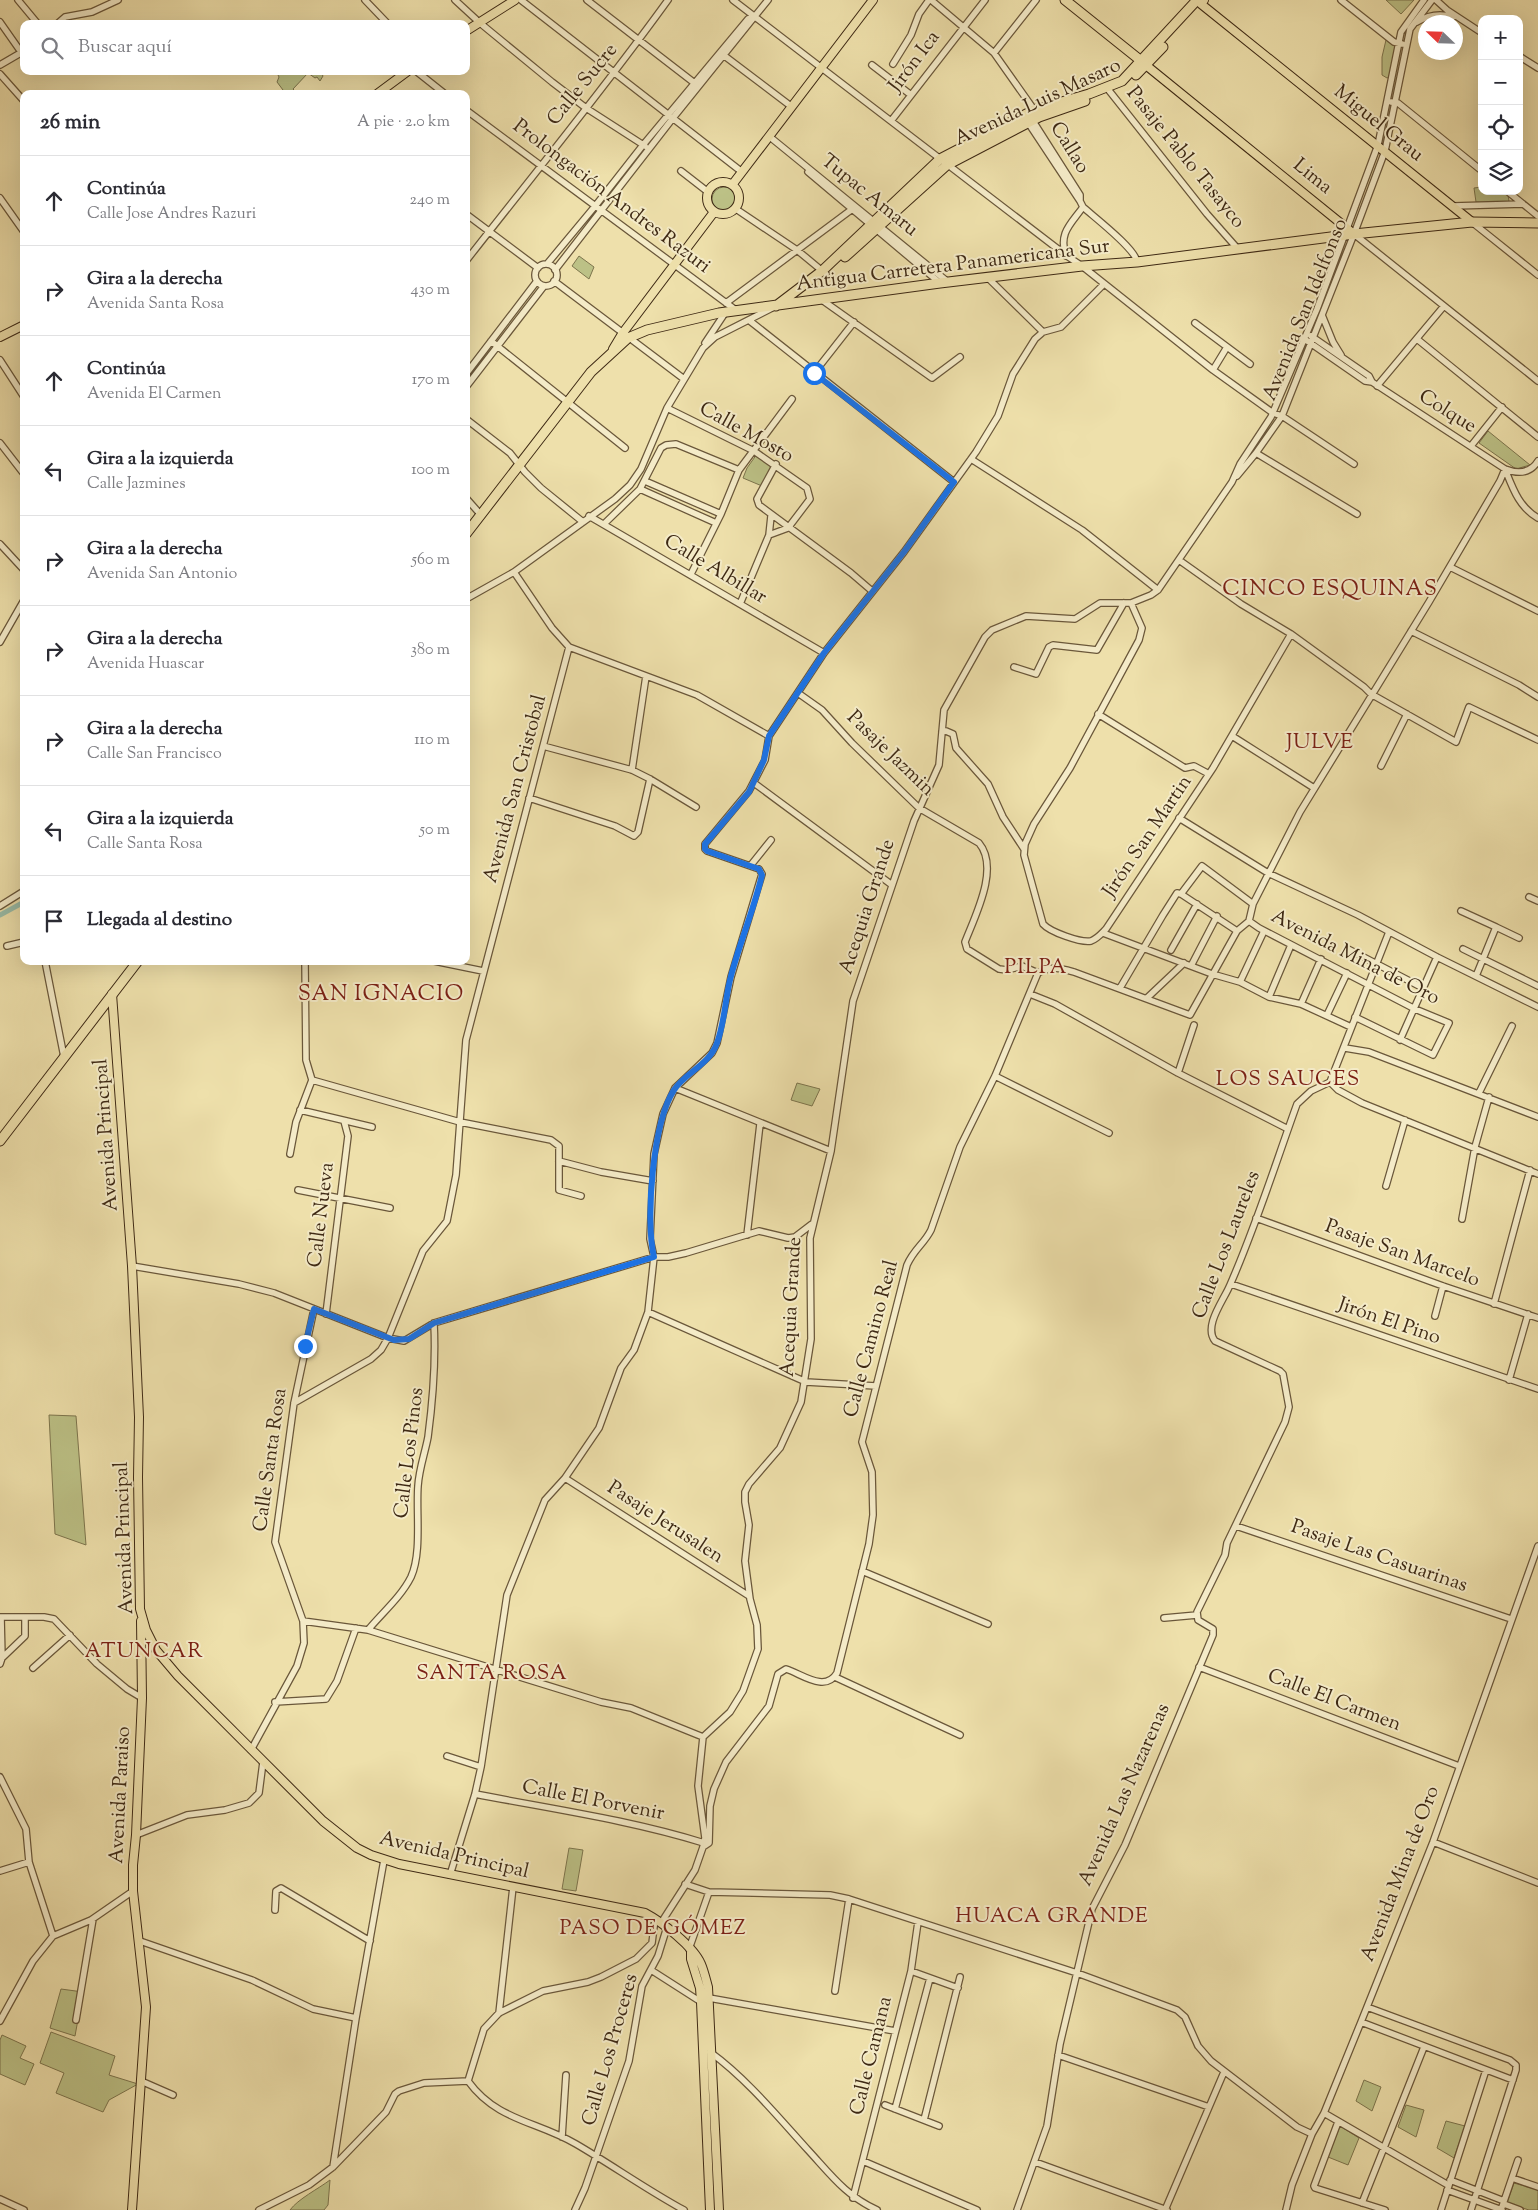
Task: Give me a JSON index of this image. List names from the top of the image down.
{
  "streets": {
    "highway": ["Avenida Luis Masaro", "Lima", "Antigua Carretera Panamericana Sur"],
    "main road": ["Miguel Grau", "Avenida Principal", "Avenida Paraiso"],
    "street": [
      "Jirón Ica",
      "Calle Sucre",
      "Callao",
      "Pasaje Pablo Tasayco",
      "Tupac Amaru",
      "Prolongación Andres Razuri",
      "Avenida San Idelfonso",
      "Colque",
      "Calle Mosto",
      "Calle Albillar",
      "Pasaje Jazmin",
      "Avenida San Cristobal",
      "Jirón San Martin",
      "Acequia Grande",
      "Avenida Mina de Oro",
      "Calle Nueva",
      "Calle Los Laureles",
      "Pasaje San Marcelo",
      "Jirón El Pino",
      "Calle Camino Real",
      "Calle Los Pinos",
      "Calle Santa Rosa",
      "Pasaje Jerusalen",
      "Pasaje Las Casuarinas",
      "Calle El Carmen",
      "Avenida Las Nazarenas",
      "Calle El Porvenir",
      "Calle Los Proceres",
      "Calle Camana"
    ]
  },
  "crossings": [
    ["Jirón Ica", "Callao"],
    ["Calle Sucre", "Prolongación Andres Razuri"],
    ["Avenida Luis Masaro", "Miguel Grau"],
    ["Avenida Luis Masaro", "Callao"],
    ["Avenida Luis Masaro", "Pasaje Pablo Tasayco"],
    ["Avenida Luis Masaro", "Lima"],
    ["Avenida Luis Masaro", "Tupac Amaru"],
    ["Avenida Luis Masaro", "Antigua Carretera Panamericana Sur"],
    ["Miguel Grau", "Antigua Carretera Panamericana Sur"],
    ["Miguel Grau", "Avenida San Idelfonso"],
    ["Callao", "Antigua Carretera Panamericana Sur"],
    ["Pasaje Pablo Tasayco", "Antigua Carretera Panamericana Sur"],
    ["Lima", "Antigua Carretera Panamericana Sur"],
    ["Lima", "Avenida San Idelfonso"],
    ["Tupac Amaru", "Antigua Carretera Panamericana Sur"],
    ["Prolongación Andres Razuri", "Antigua Carretera Panamericana Sur"],
    ["Antigua Carretera Panamericana Sur", "Avenida San Idelfonso"],
    ["Avenida San Idelfonso", "Colque"],
    ["Avenida San Idelfonso", "Pasaje Jazmin"],
    ["Avenida San Idelfonso", "Acequia Grande"],
    ["Pasaje Jazmin", "Acequia Grande"],
    ["Pasaje Jazmin", "Calle Camino Real"],
    ["Avenida San Cristobal", "Calle Santa Rosa"],
    ["Acequia Grande", "Pasaje Jerusalen"],
    ["Avenida Mina de Oro", "Pasaje Las Casuarinas"],
    ["Avenida Mina de Oro", "Calle El Carmen"],
    ["Avenida Principal", "Calle Santa Rosa"],
    ["Avenida Principal", "Avenida Paraiso"],
    ["Avenida Principal", "Calle Los Proceres"],
    ["Calle Los Laureles", "Pasaje San Marcelo"],
    ["Calle Los Laureles", "Jirón El Pino"],
    ["Calle Los Laureles", "Pasaje Las Casuarinas"],
    ["Calle Los Laureles", "Avenida Las Nazarenas"],
    ["Calle El Carmen", "Avenida Las Nazarenas"]
  ],
  "districts": [
    "CINCO ESQUINAS",
    "JULVE",
    "PILPA",
    "SAN IGNACIO",
    "LOS SAUCES",
    "ATUNCAR",
    "SANTA ROSA",
    "HUACA GRANDE",
    "PASO DE GÓMEZ"
  ],
  "north": "top left",
  "page": {
    "map_buttons": ["+", "−"],
    "search": "Buscar aquí",
    "heading": ["26 min", "A pie · 2.0 km"],
    "list": [
      ["Continúa", "Calle Jose Andres Razuri", "240 m"],
      ["Gira a la derecha", "Avenida Santa Rosa", "430 m"],
      ["Continúa", "Avenida El Carmen", "170 m"],
      ["Gira a la izquierda", "Calle Jazmines", "100 m"],
      ["Gira a la derecha", "Avenida San Antonio", "560 m"],
      ["Gira a la derecha", "Avenida Huascar", "380 m"],
      ["Gira a la derecha", "Calle San Francisco", "110 m"],
      ["Gira a la izquierda", "Calle Santa Rosa", "50 m"],
      "Llegada al destino"
    ]
  }
}
